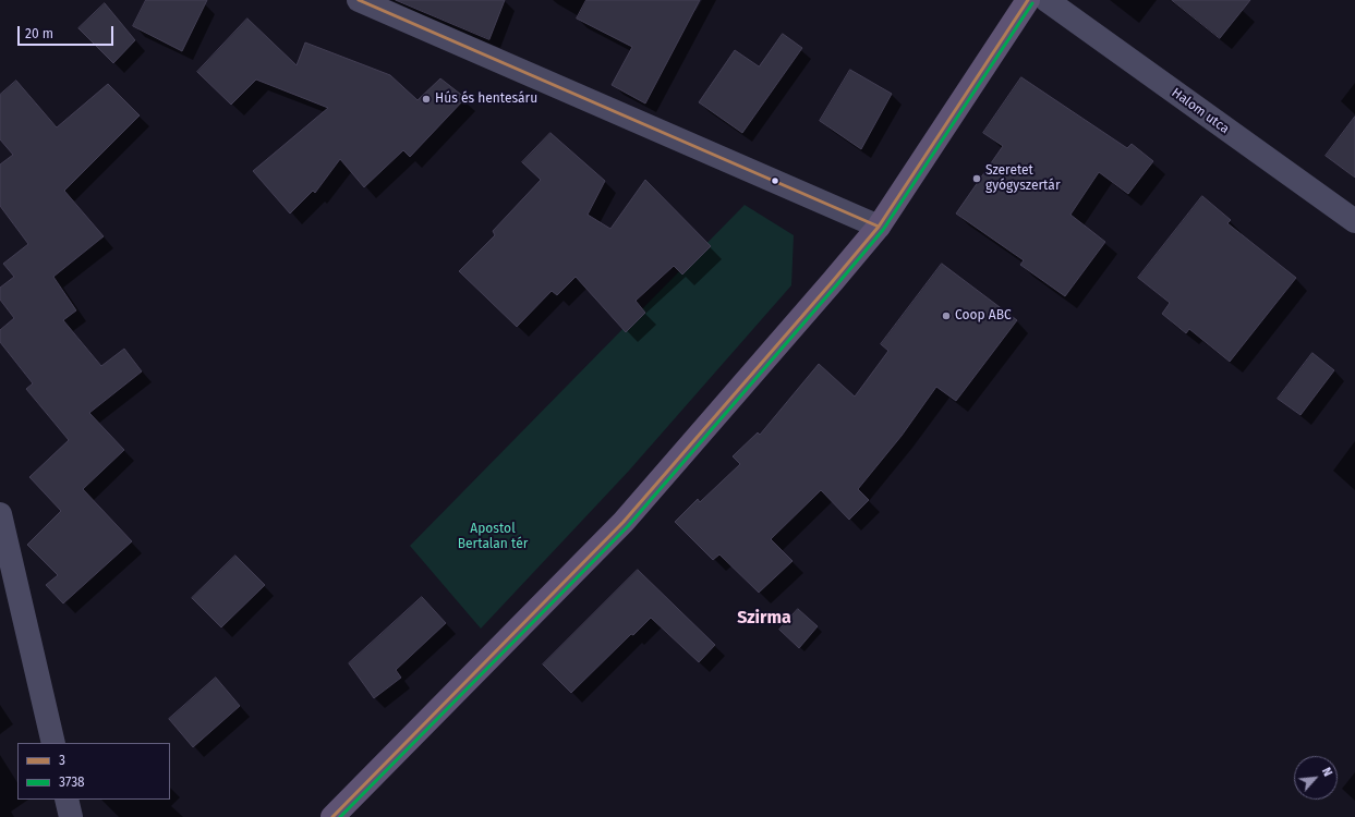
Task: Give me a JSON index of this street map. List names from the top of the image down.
{
  "streets": {
    "street": ["Halom utca"]
  },
  "districts": ["Szirma"],
  "parks": ["Apostol Bertalan tér"],
  "places": ["Hús és hentesáru", "Szeretet gyógyszertár", "Coop ABC"],
  "lines": ["transit line 3", "transit line 3738"],
  "legend": ["3", "3738"],
  "scale_bar": "20 m",
  "north": "top right"
}
